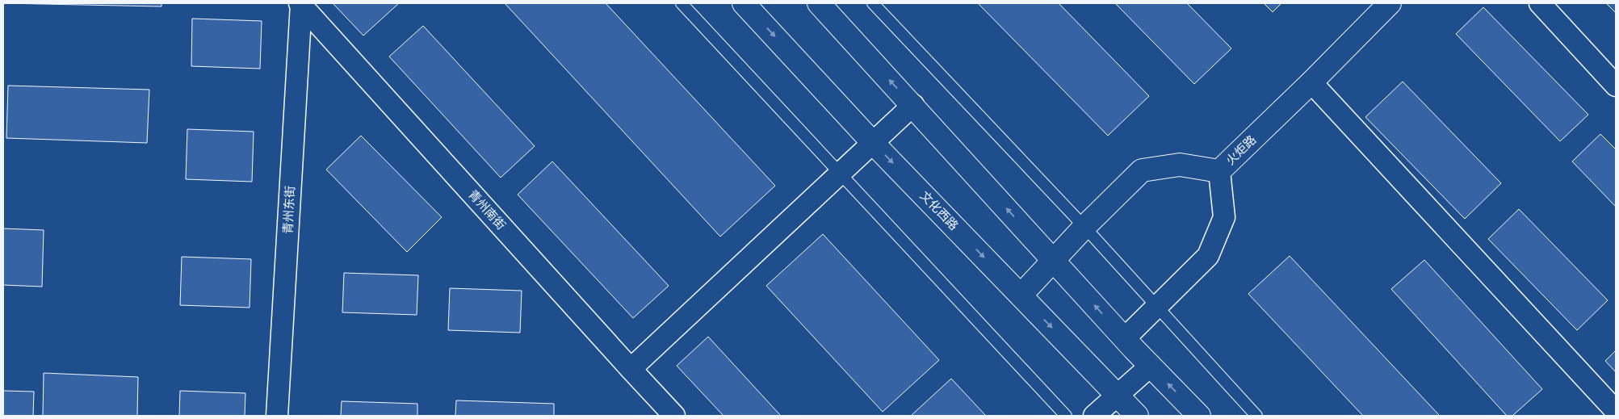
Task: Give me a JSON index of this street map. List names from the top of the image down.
{
  "streets": {
    "main road": ["火炬路", "文化西路"],
    "street": ["青州东街", "青州南街"]
  },
  "crossings": [
    ["火炬路", "文化西路"],
    ["青州东街", "青州南街"]
  ]
}
